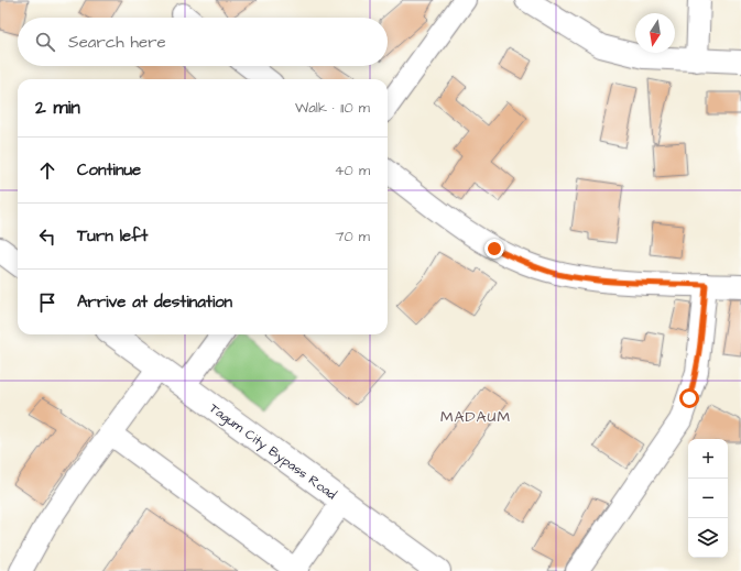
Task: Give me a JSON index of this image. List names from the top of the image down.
{
  "streets": {
    "main road": ["Tagum City Bypass Road"]
  },
  "districts": ["MADAUM"],
  "north": "bottom",
  "page": {
    "search": "Search here",
    "heading": ["2 min", "Walk · 110 m"],
    "list": [
      ["Continue", "40 m"],
      ["Turn left", "70 m"],
      "Arrive at destination"
    ],
    "map_buttons": ["+", "−"]
  }
}
